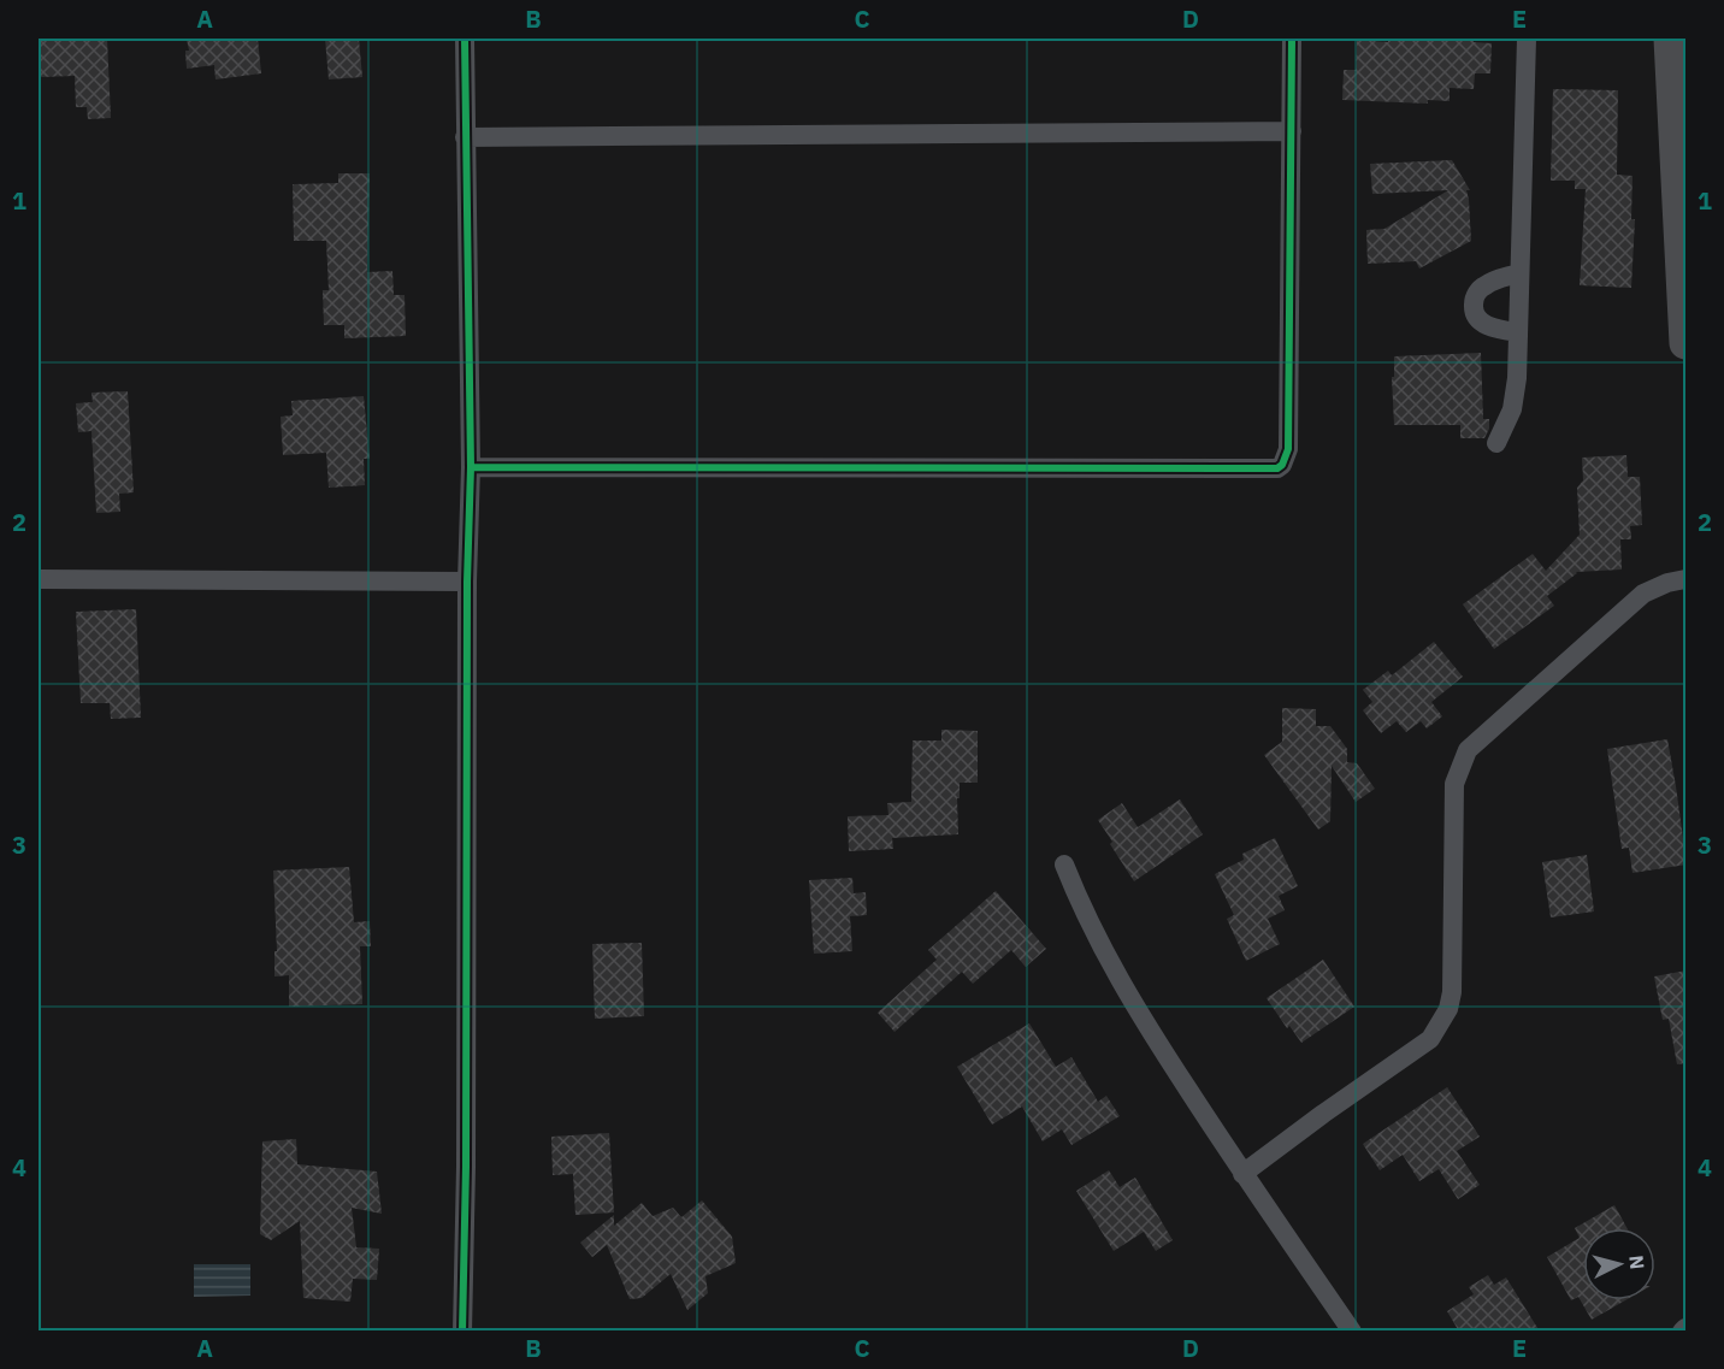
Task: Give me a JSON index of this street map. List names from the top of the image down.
{
  "north": "right",
  "grid": {
    "columns": [
      "A",
      "B",
      "C",
      "D",
      "E"
    ],
    "rows": [
      "1",
      "2",
      "3",
      "4"
    ]
  }
}
